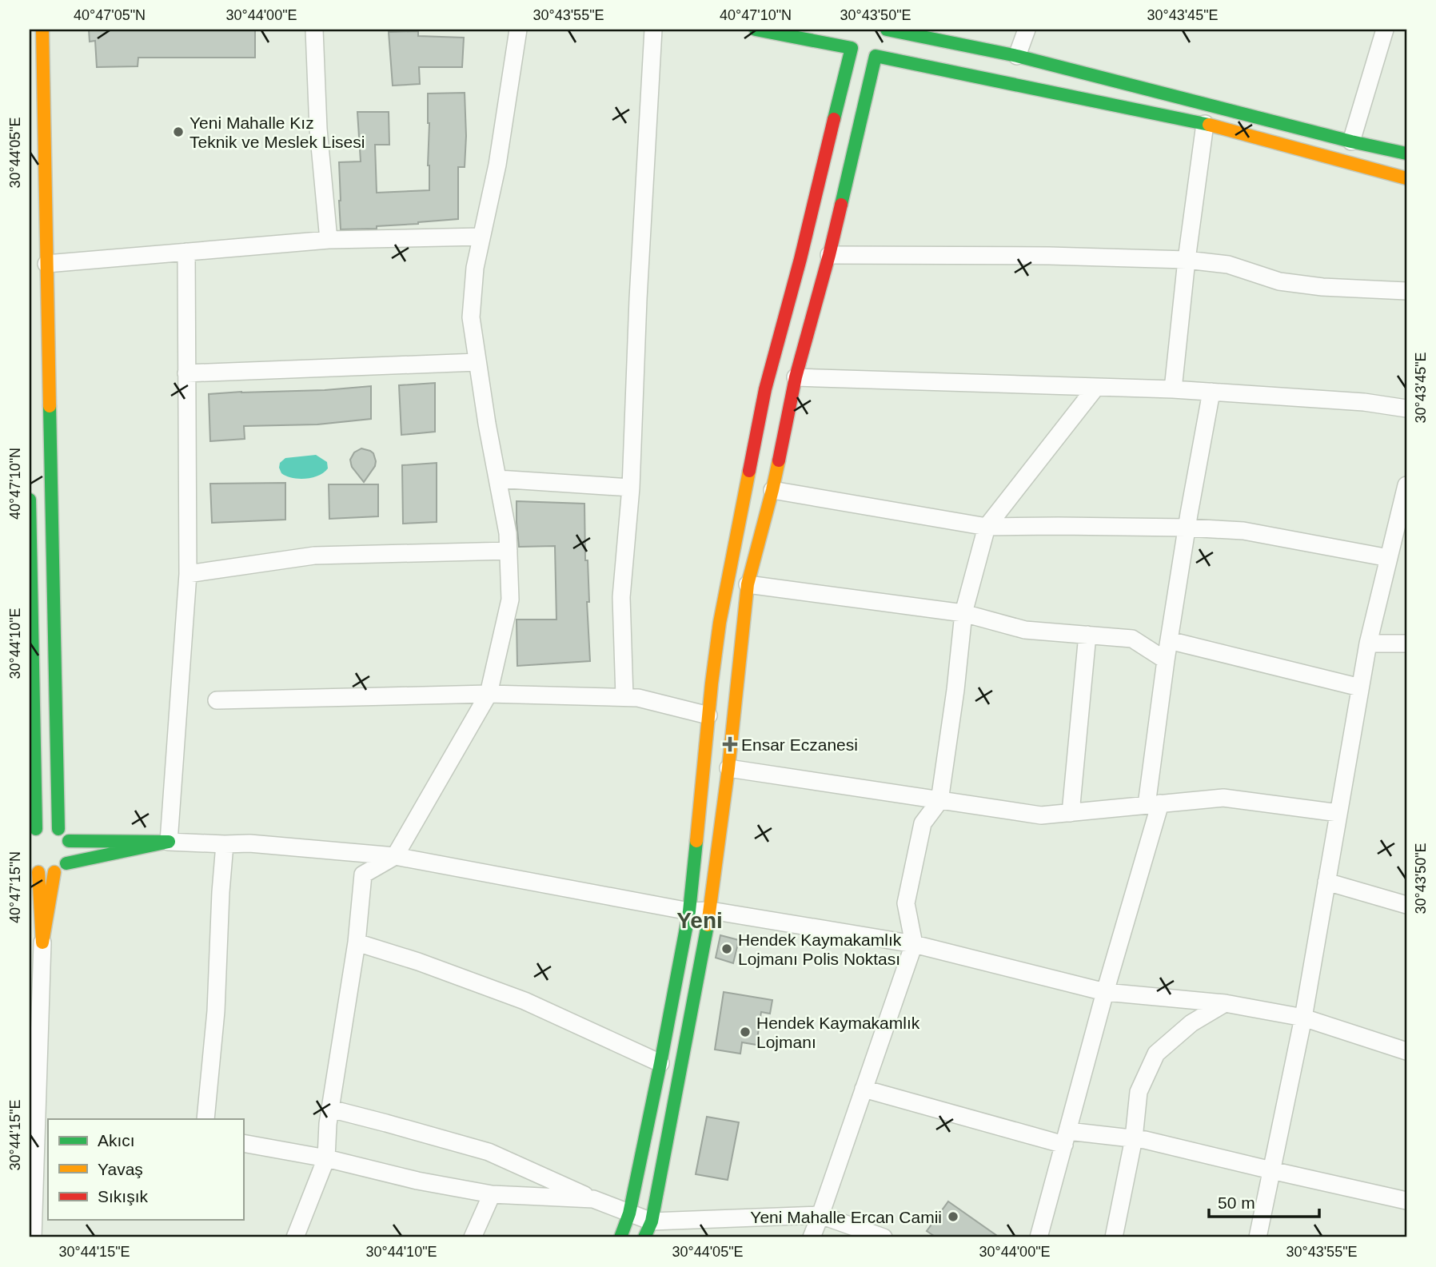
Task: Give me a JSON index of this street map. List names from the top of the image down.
{
  "districts": ["Yeni"],
  "places": {
    "other": [
      "Yeni Mahalle Kız Teknik ve Meslek Lisesi",
      "Hendek Kaymakamlık Lojmanı Polis Noktası",
      "Hendek Kaymakamlık Lojmanı",
      "Yeni Mahalle Ercan Camii"
    ],
    "health": ["Ensar Eczanesi"]
  },
  "legend": ["Akıcı", "Yavaş", "Sıkışık"],
  "scale_bar": "50 m",
  "coordinates": [
    "40°47'05\"N",
    "30°44'00\"E",
    "30°43'55\"E",
    "40°47'10\"N",
    "30°43'50\"E",
    "30°43'45\"E",
    "30°44'05\"E",
    "30°44'10\"E",
    "40°47'15\"N",
    "30°44'15\"E"
  ]
}
